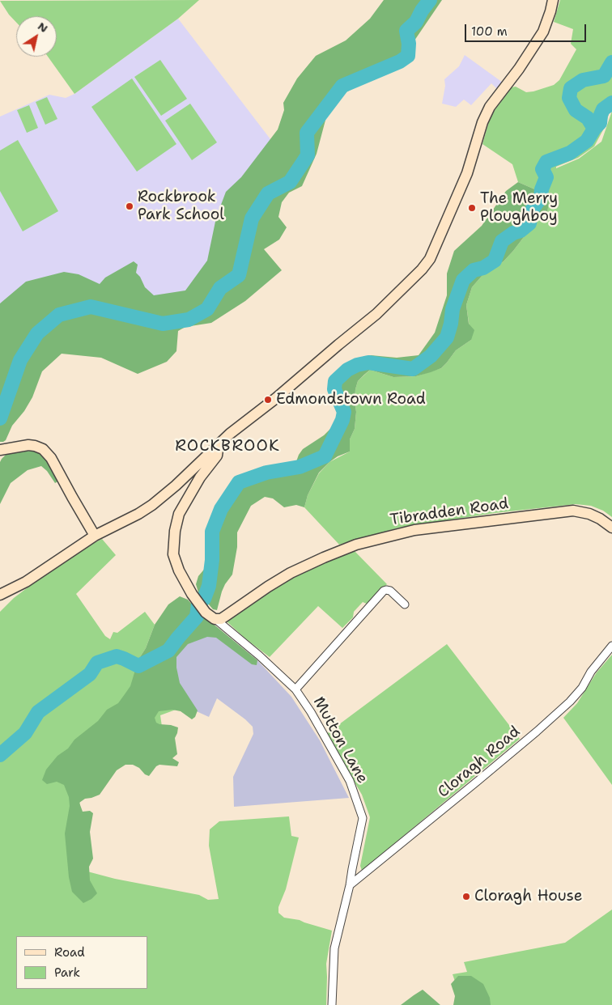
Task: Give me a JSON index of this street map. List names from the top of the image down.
{
  "streets": {
    "main road": ["Tibradden Road"],
    "street": ["Mutton Lane", "Cloragh Road"]
  },
  "crossings": [
    ["Tibradden Road", "Mutton Lane"],
    ["Mutton Lane", "Cloragh Road"]
  ],
  "districts": ["ROCKBROOK"],
  "places": [
    "Rockbrook Park School",
    "The Merry Ploughboy",
    "Edmondstown Road",
    "Cloragh House"
  ],
  "legend": ["Road", "Park"],
  "scale_bar": "100 m",
  "north": "top right"
}
